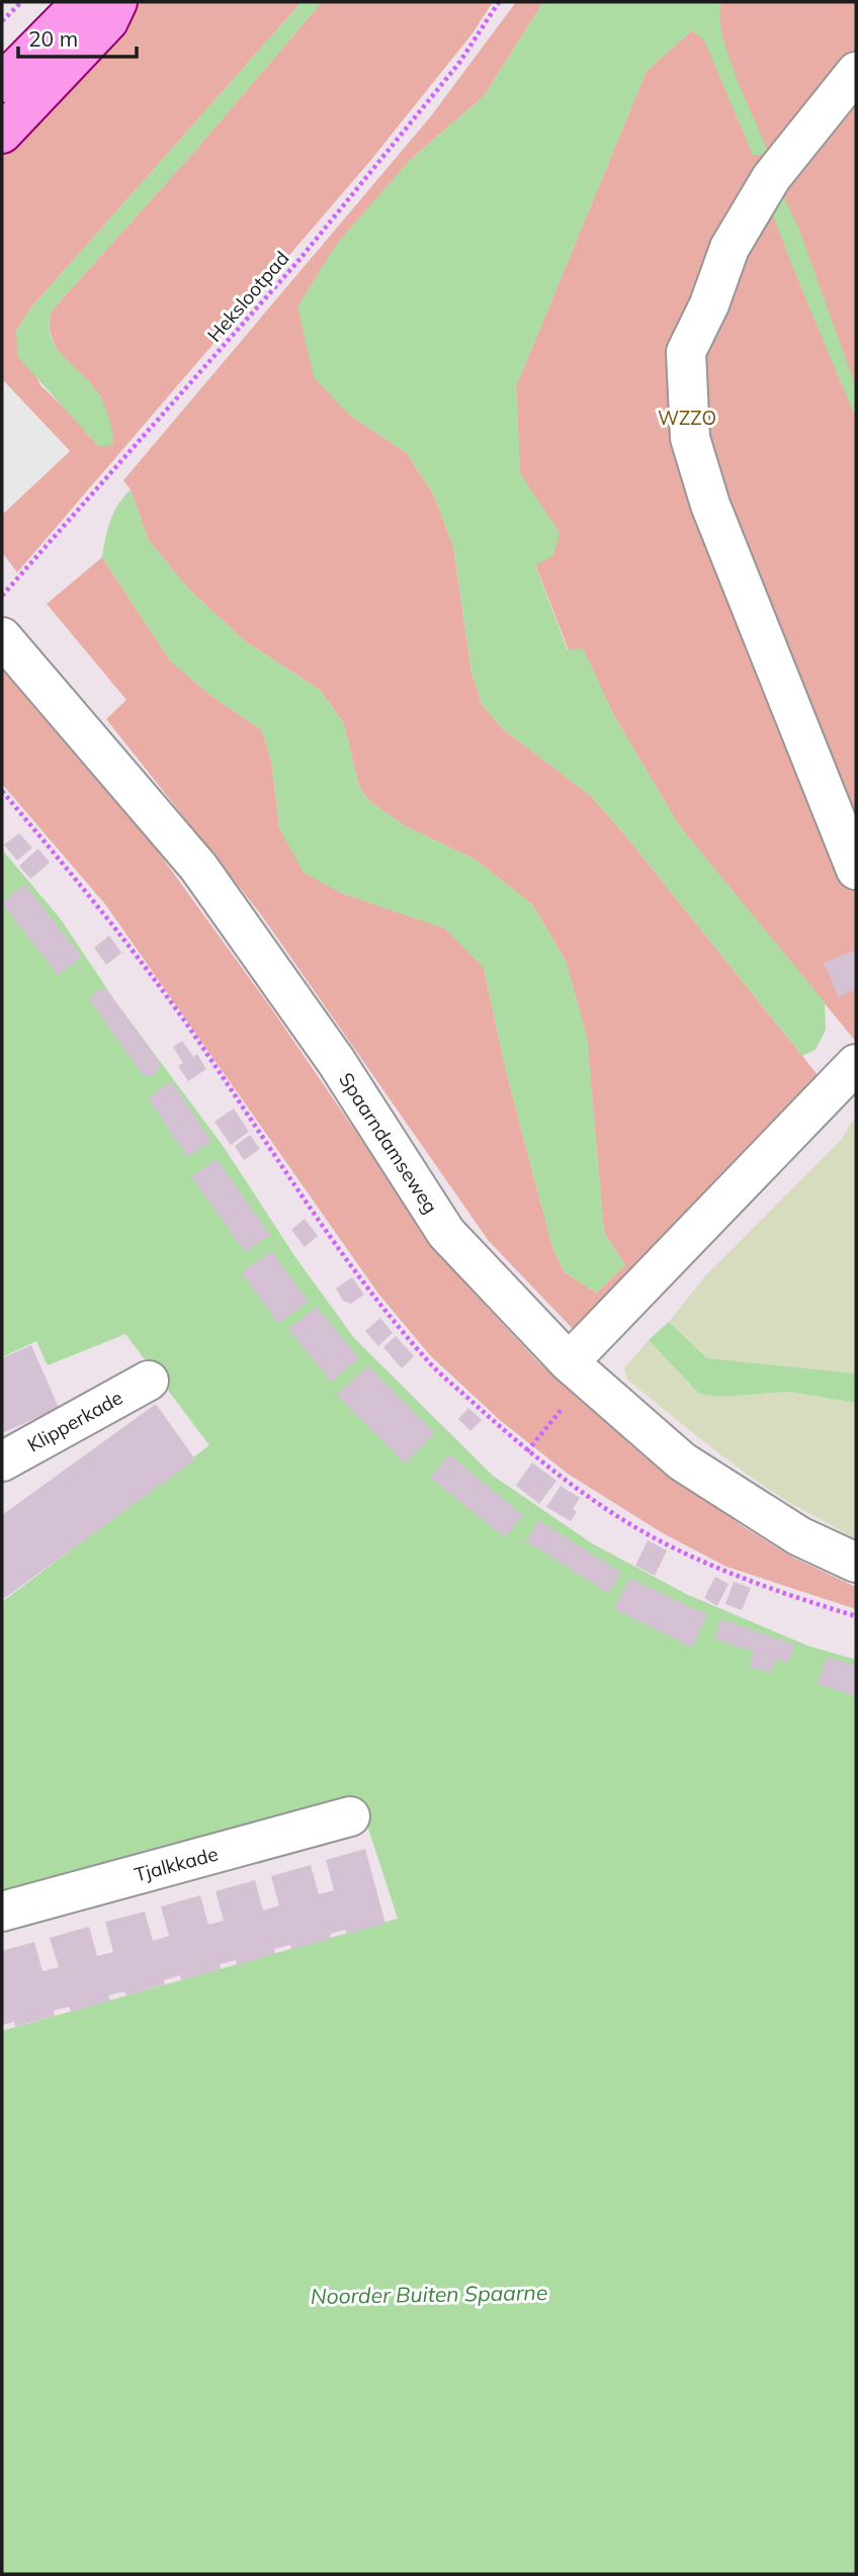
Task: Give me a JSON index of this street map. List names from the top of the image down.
{
  "streets": {
    "street": ["Spaarndamseweg", "Klipperkade", "Tjalkkade"],
    "path": ["Hekslootpad"]
  },
  "water": ["Noorder Buiten Spaarne"],
  "parks": ["WZZO"],
  "scale_bar": "20 m"
}
